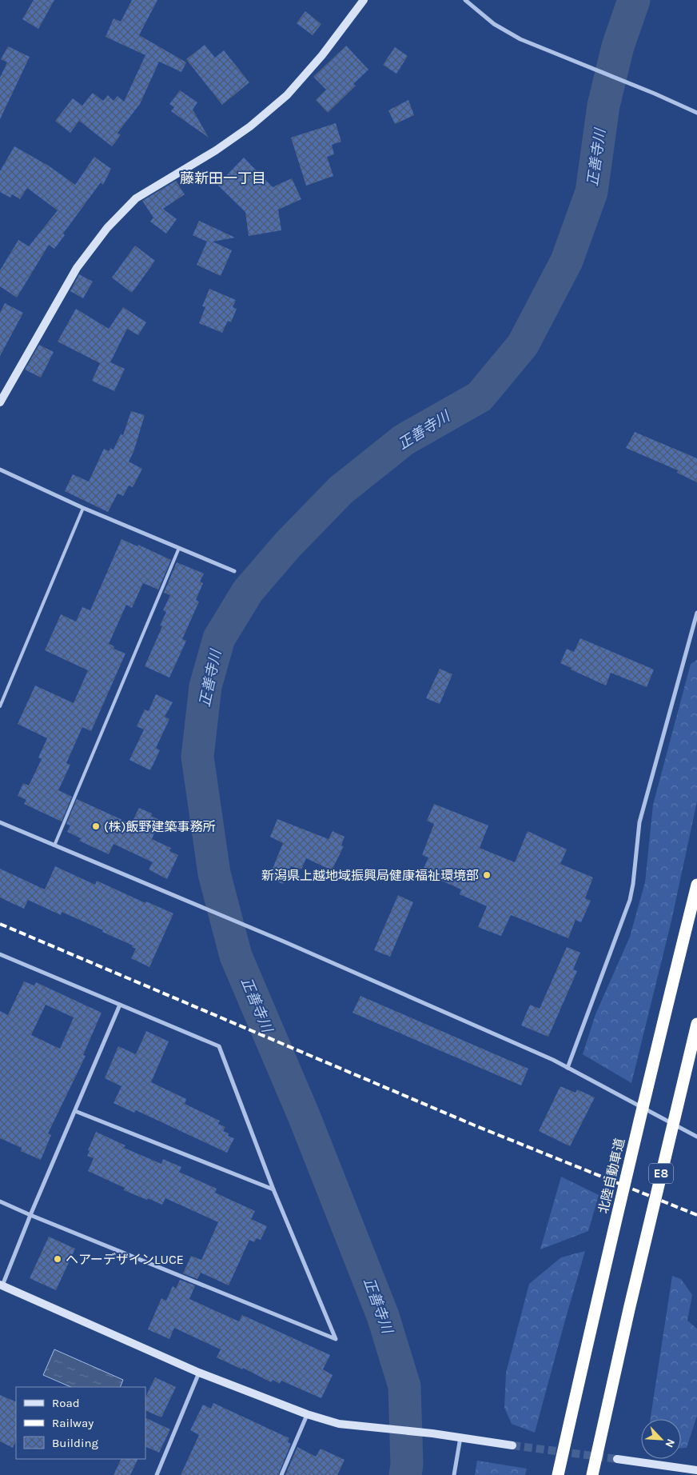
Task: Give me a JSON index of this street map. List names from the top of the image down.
{
  "streets": {
    "highway": ["E8", "北陸自動車道"]
  },
  "districts": ["藤新田一丁目"],
  "water": ["正善寺川"],
  "places": ["(株)飯野建築事務所", "新潟県上越地域振興局健康福祉環境部", "ヘアーデザインLUCE"],
  "legend": ["Road", "Railway", "Building"],
  "north": "bottom right"
}
